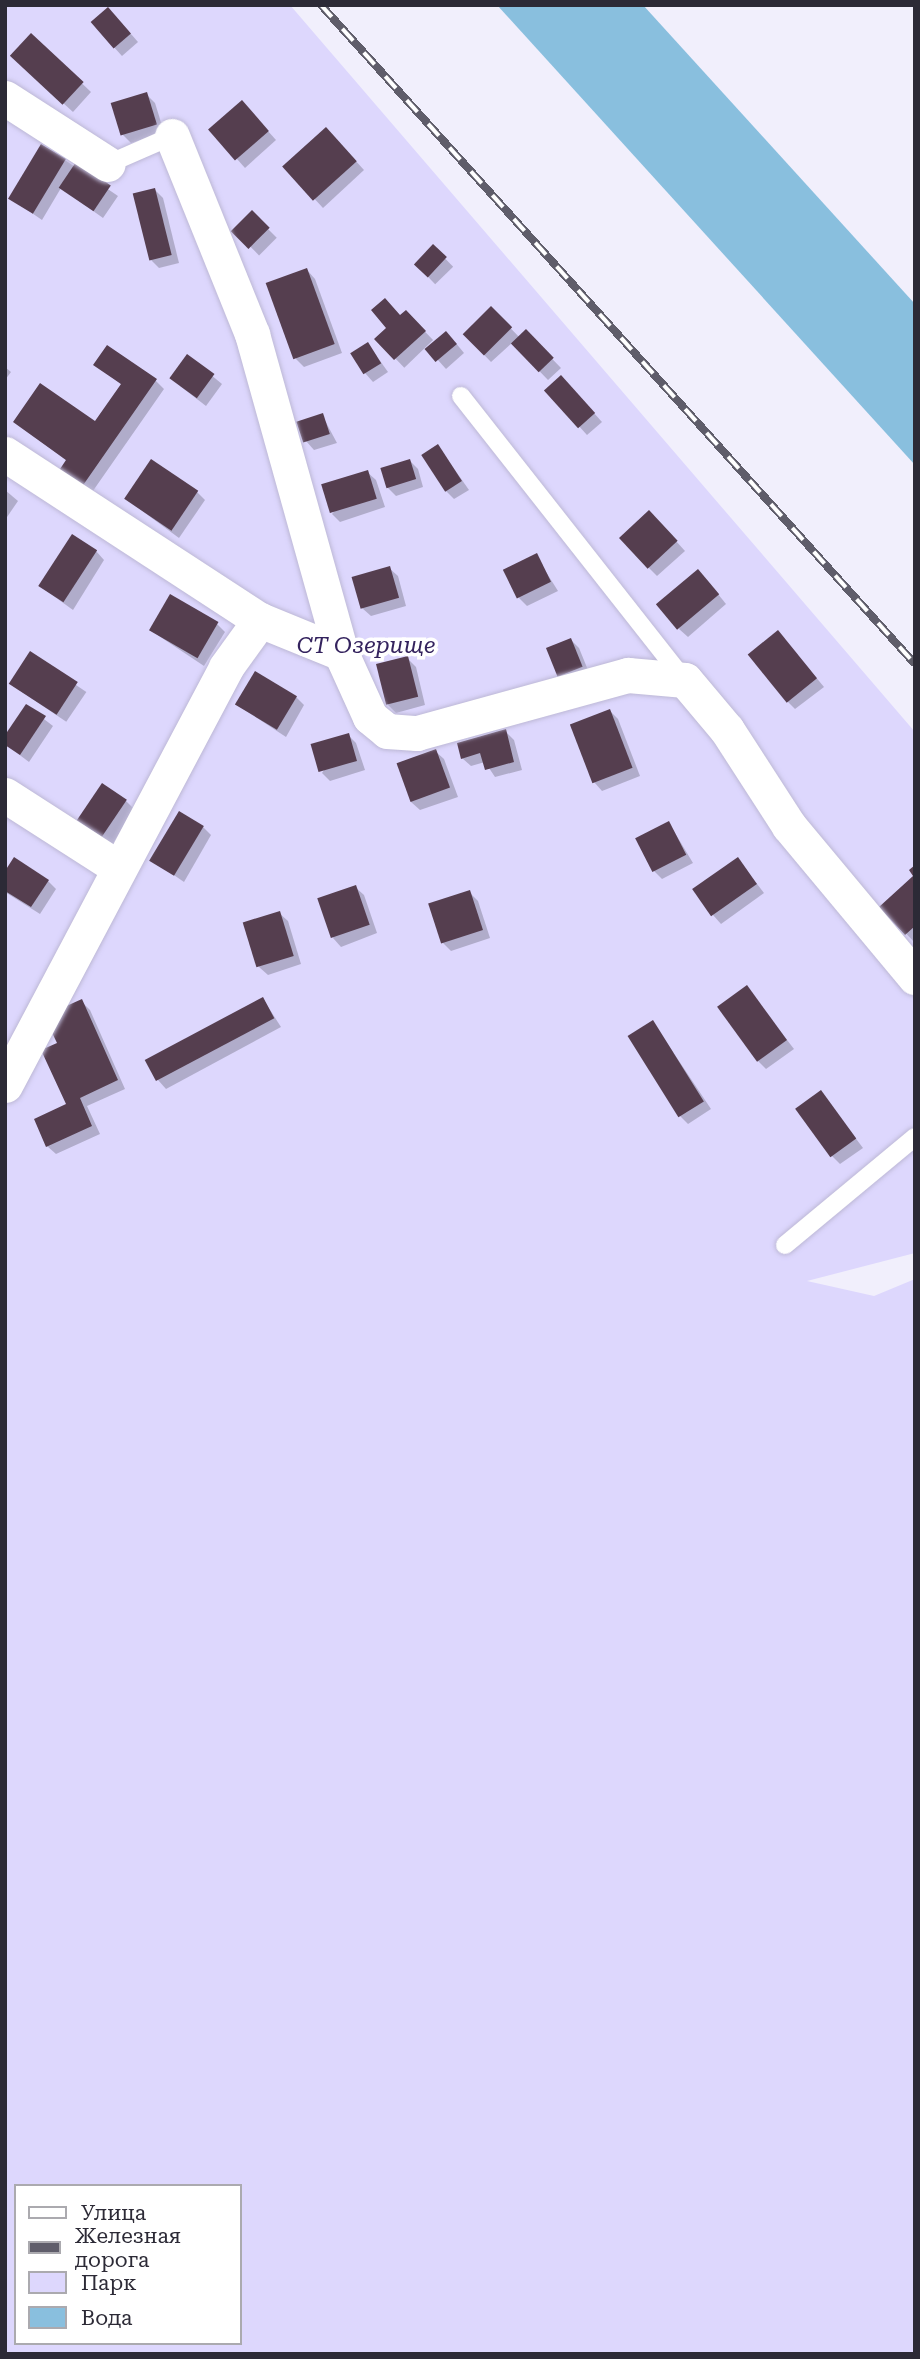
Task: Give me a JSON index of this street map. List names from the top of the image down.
{
  "parks": ["СТ Озерище"],
  "legend": [
    "Улица",
    "Железная дорога",
    "Парк",
    "Вода"
  ]
}
